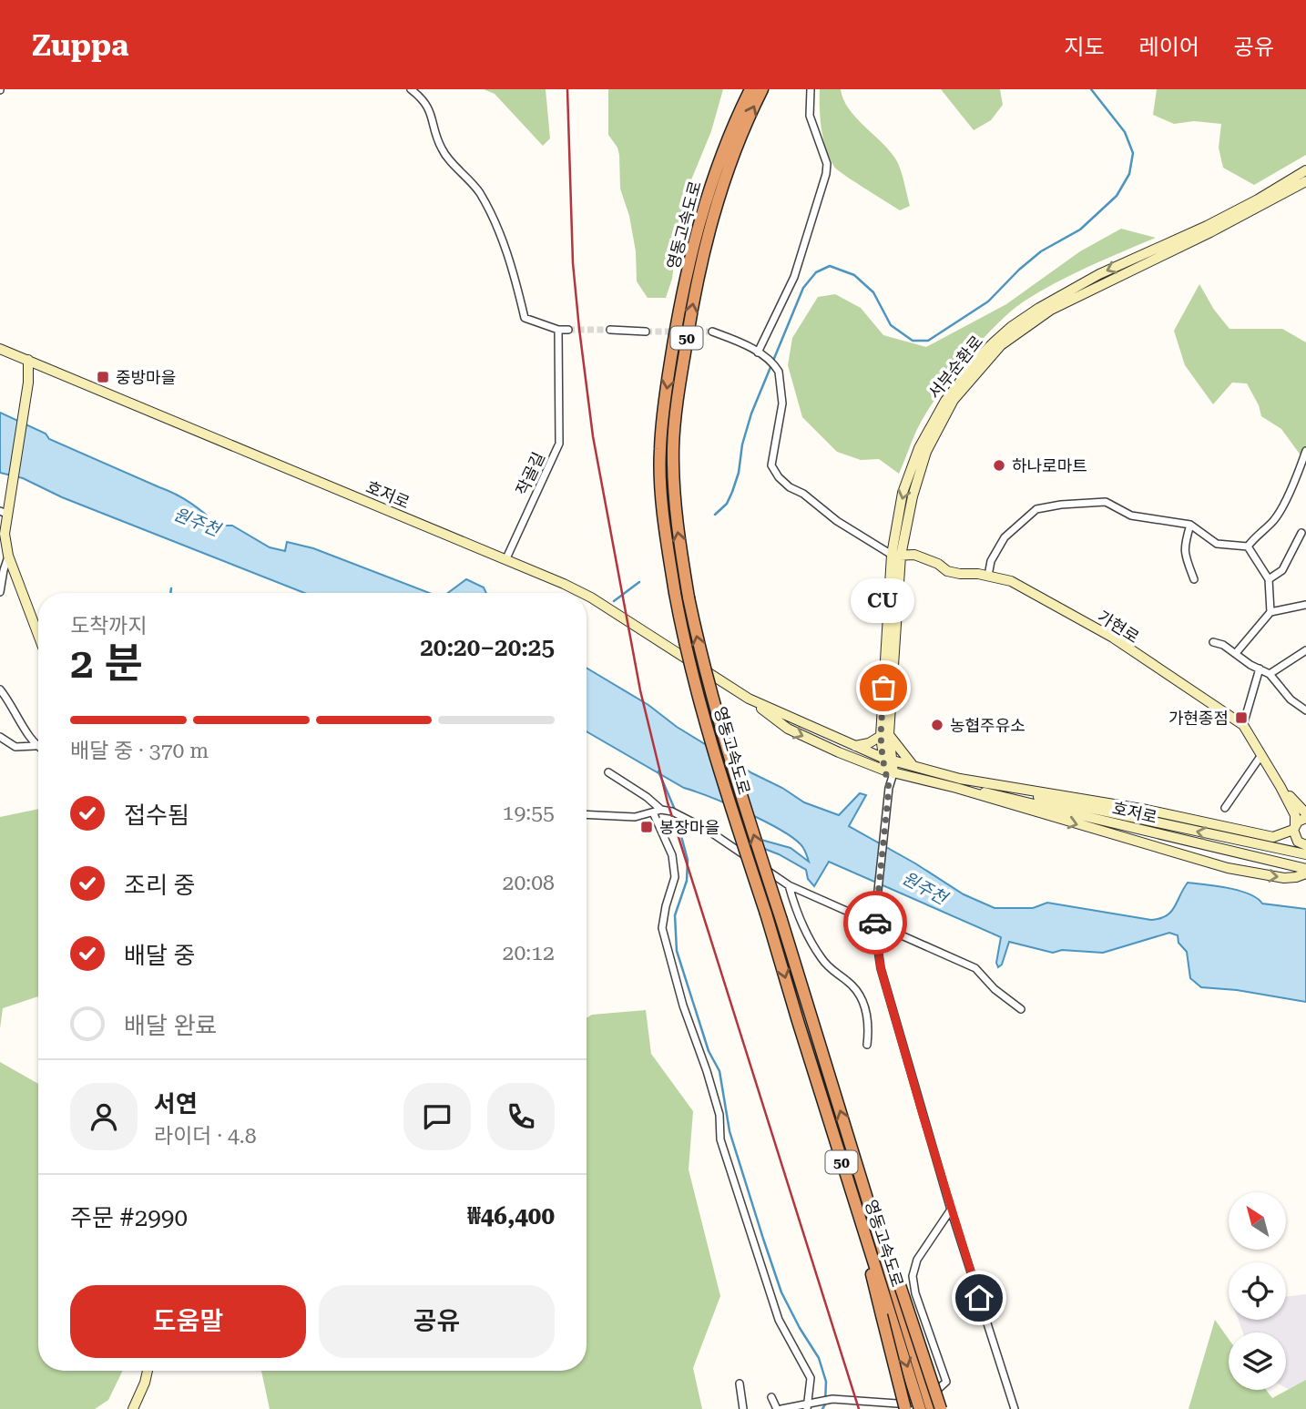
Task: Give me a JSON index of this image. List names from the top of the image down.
{
  "streets": {
    "highway": ["영동고속도로", "50"],
    "street": [
      "서부순환로",
      "작골길",
      "호저로",
      "가현로"
    ]
  },
  "crossings": [
    ["서부순환로", "호저로"],
    ["서부순환로", "가현로"],
    ["작골길", "호저로"]
  ],
  "water": ["원주천"],
  "places": {
    "transit": ["중방마을", "가현종점", "봉장마을"],
    "other": ["하나로마트", "CU", "농협주유소"]
  },
  "north": "top left",
  "page": {
    "header": "Zuppa",
    "nav": ["지도", "레이어", "공유"],
    "bubble": "CU",
    "heading": ["2 분", "도착까지", "20:20–20:25"],
    "panel": [
      "서연",
      "라이더 · 4.8",
      "주문 #2990",
      "₩46,400"
    ],
    "bar": "배달 중 · 370 m",
    "list": [
      ["접수됨", "19:55"],
      ["조리 중", "20:08"],
      ["배달 중", "20:12"],
      "배달 완료"
    ],
    "buttons": ["도움말", "공유"]
  }
}
